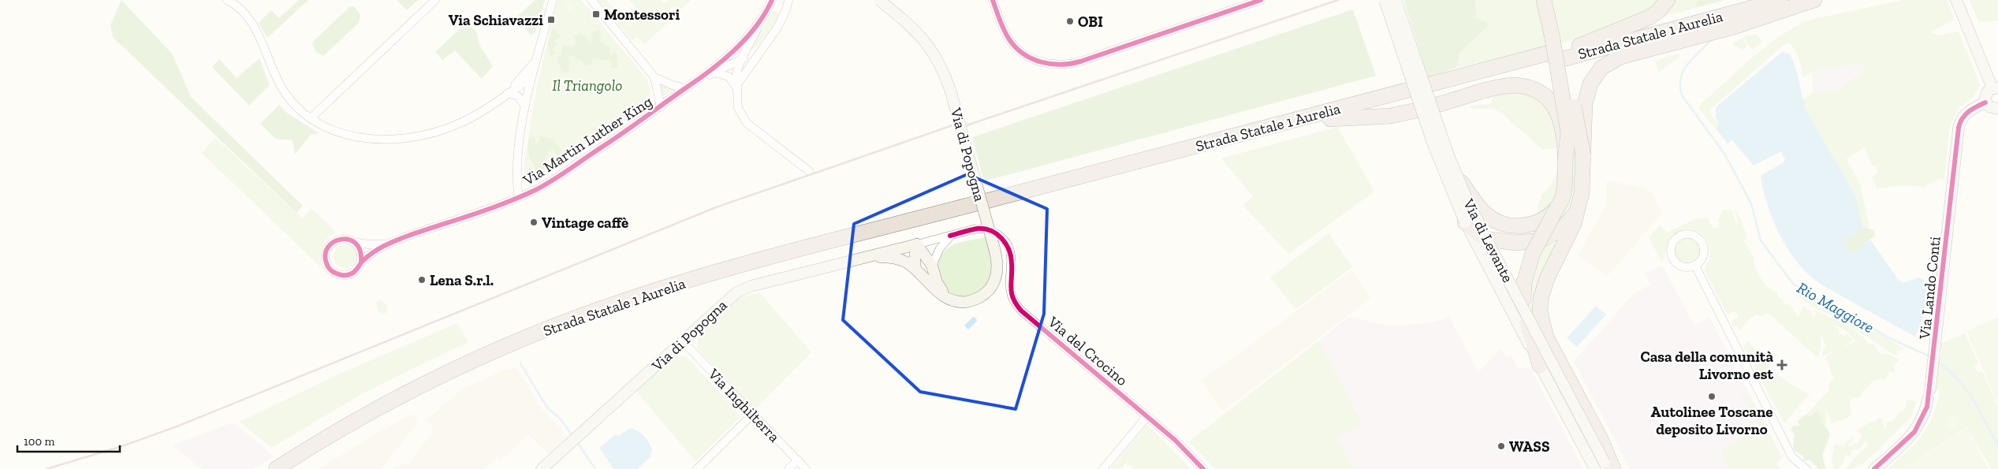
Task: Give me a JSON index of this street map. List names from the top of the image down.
{
  "streets": {
    "highway": ["Strada Statale 1 Aurelia"],
    "main road": ["Via di Popogna", "Via di Levante", "Via Lando Conti"],
    "street": ["Via Martin Luther King", "Via del Crocino", "Via Inghilterra"]
  },
  "crossings": [
    ["Via di Popogna", "Via Inghilterra"]
  ],
  "water": ["Rio Maggiore"],
  "parks": ["Il Triangolo"],
  "places": {
    "transit": ["Montessori", "Via Schiavazzi"],
    "other": [
      "OBI",
      "Vintage caffè",
      "Lena S.r.l.",
      "Autolinee Toscane deposito Livorno",
      "WASS"
    ],
    "health": ["Casa della comunità Livorno est"]
  },
  "scale_bar": "100 m"
}
